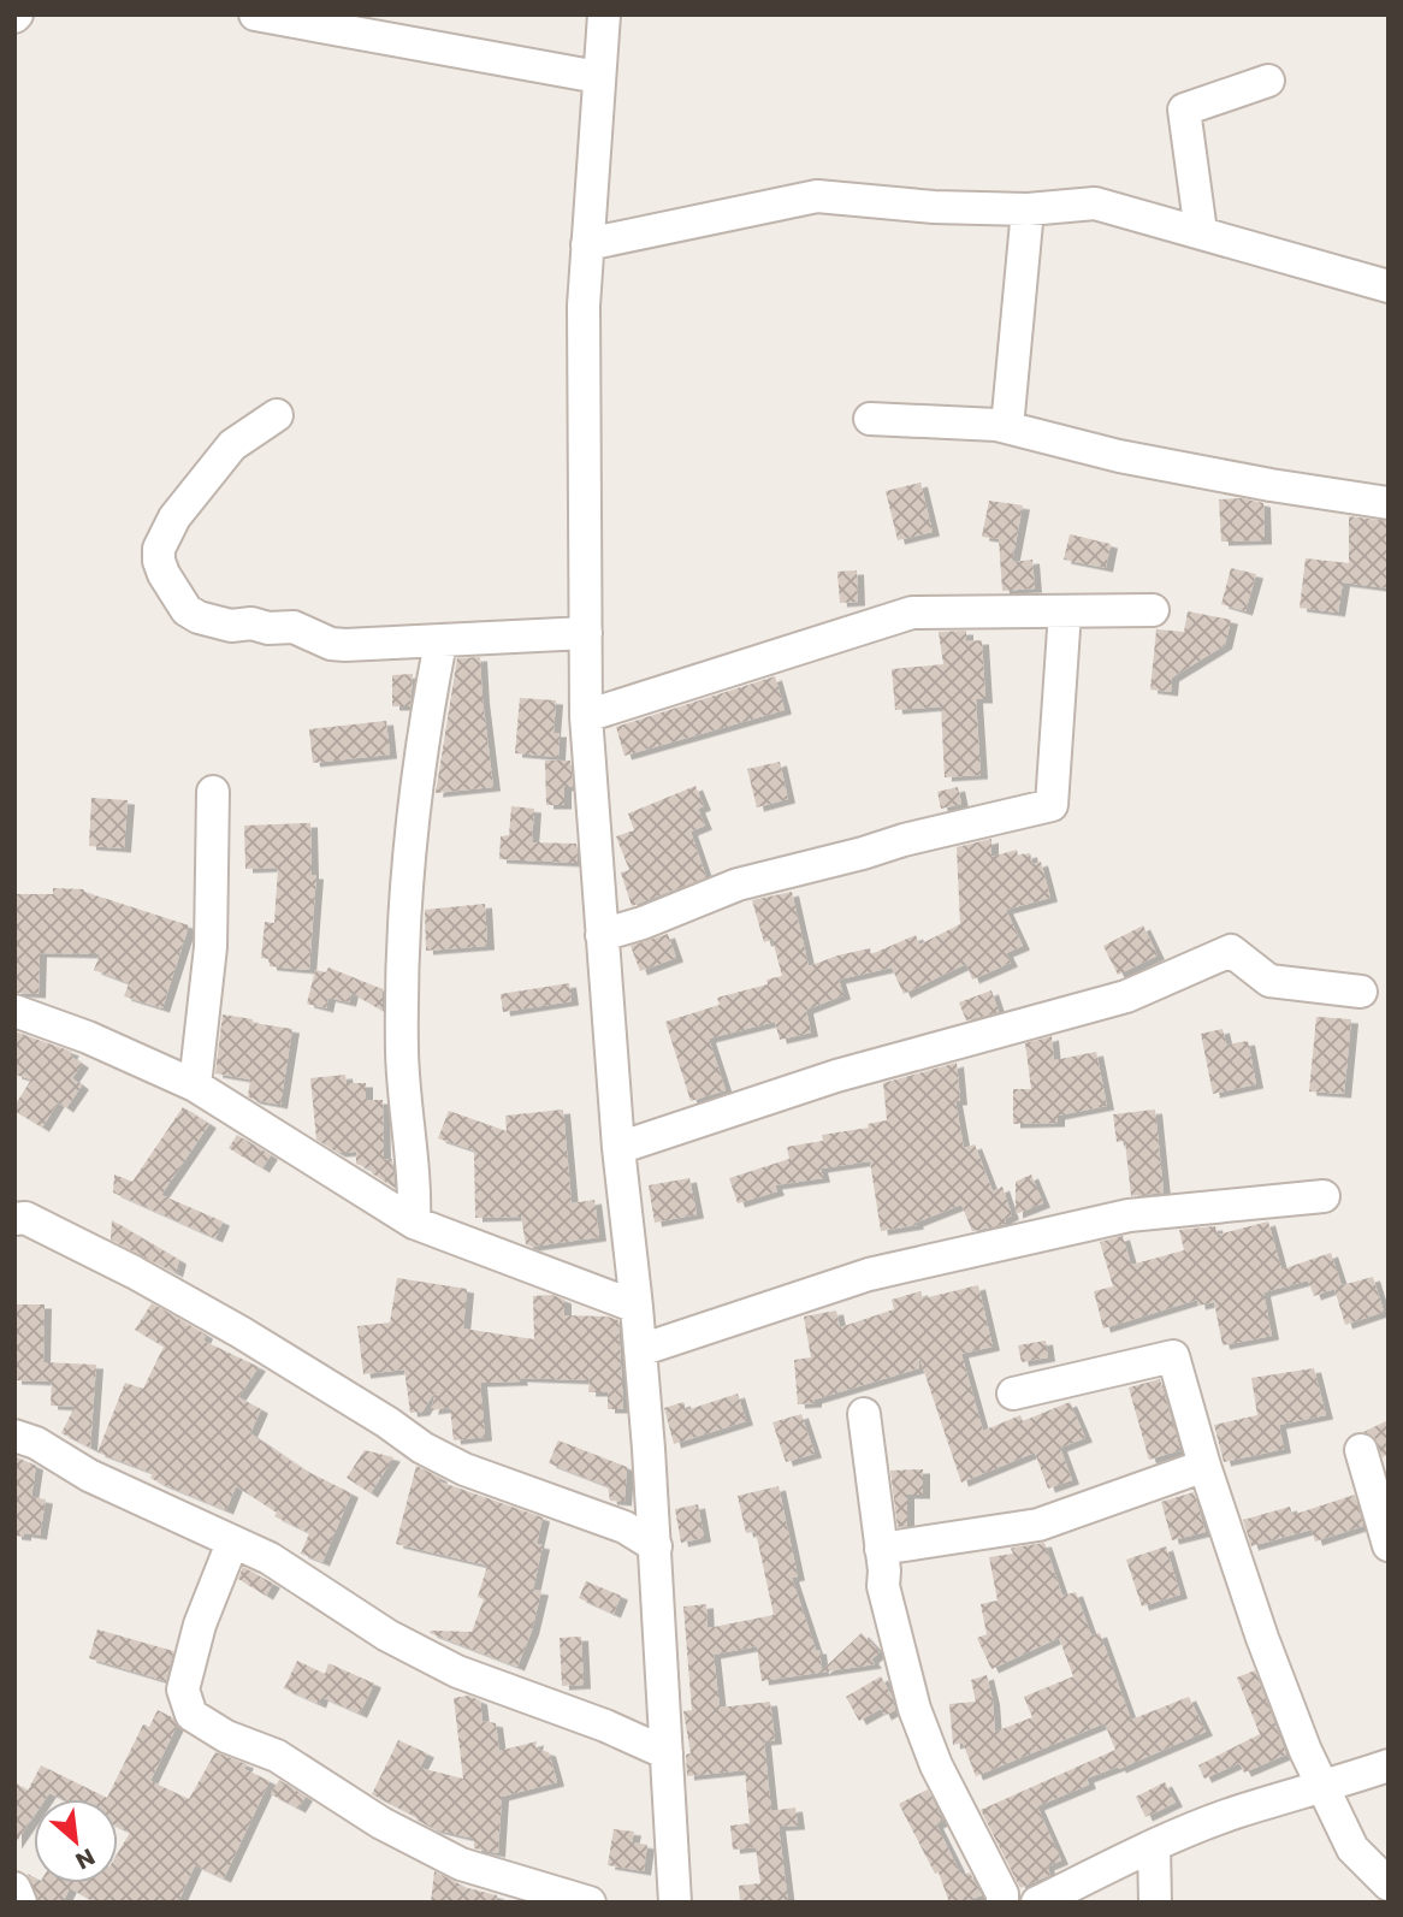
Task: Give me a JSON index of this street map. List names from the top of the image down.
{
  "north": "bottom right"
}
